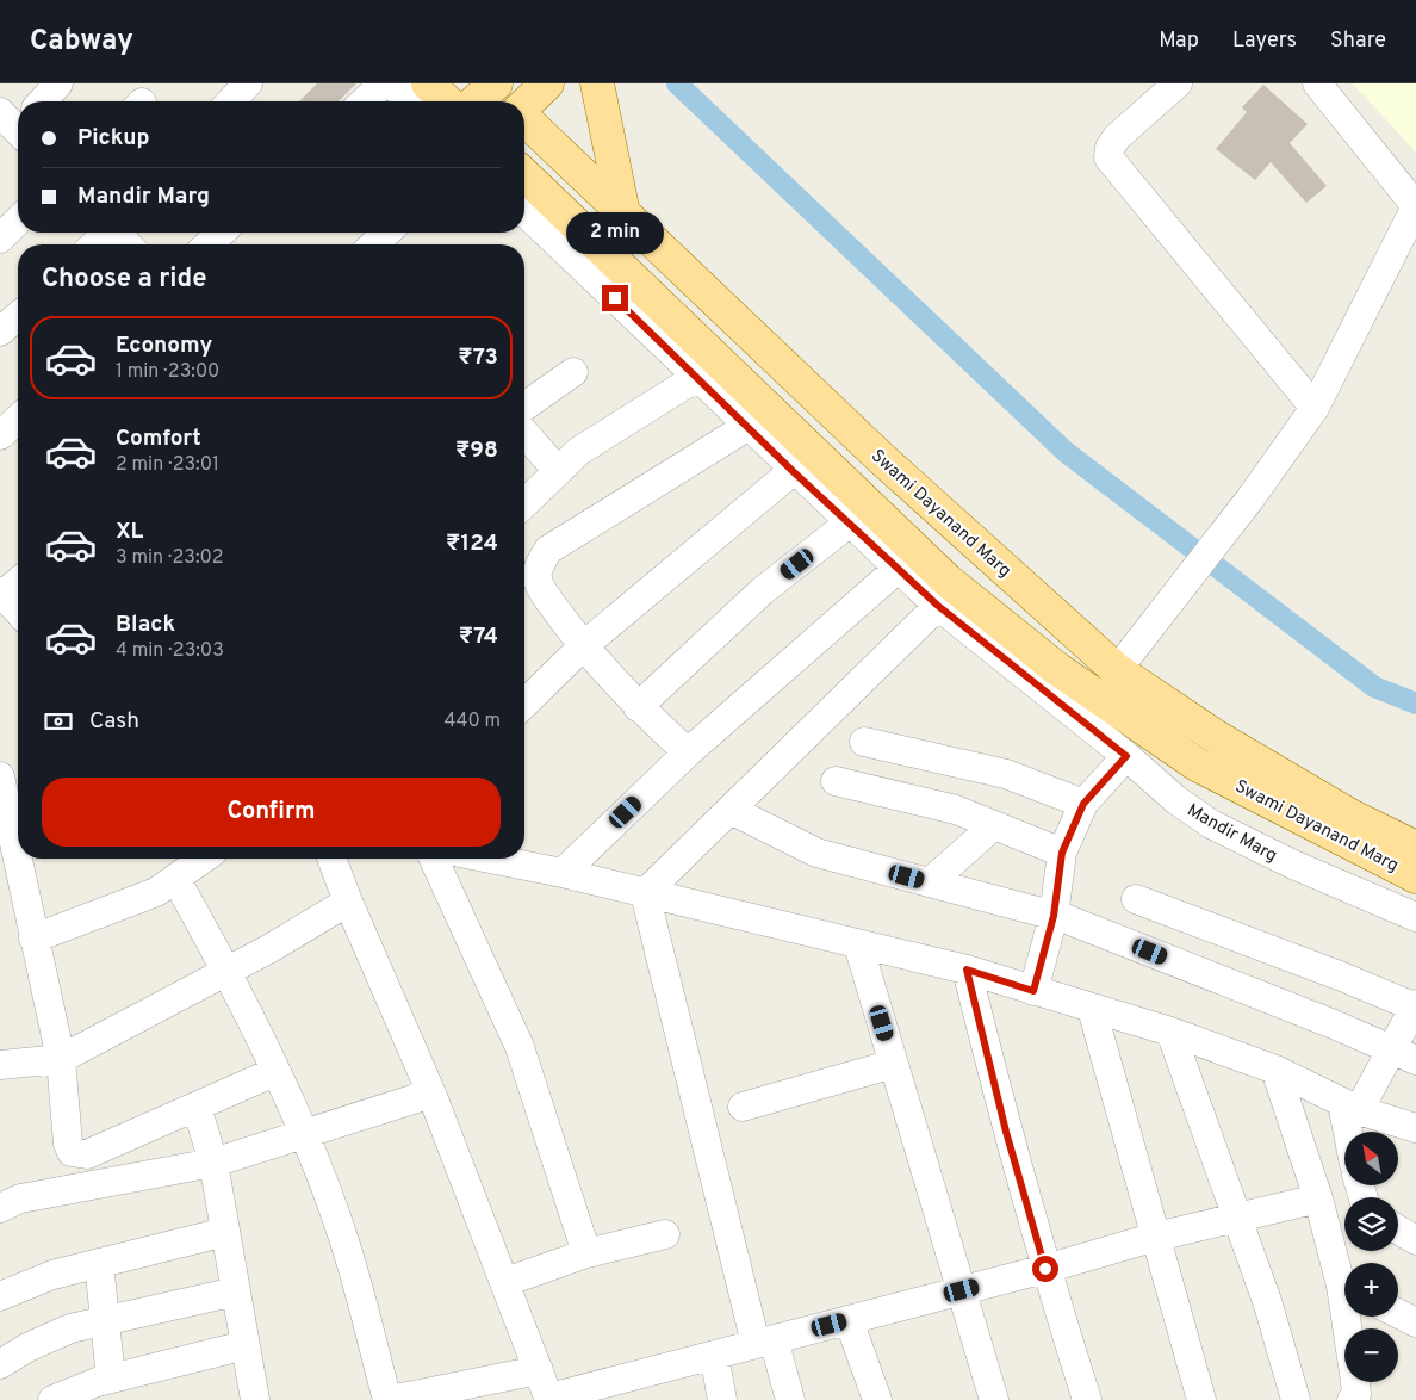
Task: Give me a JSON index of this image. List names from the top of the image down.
{
  "streets": {
    "main road": ["Swami Dayanand Marg"],
    "street": ["Mandir Marg"]
  },
  "north": "top left",
  "page": {
    "header": "Cabway",
    "nav": ["Map", "Layers", "Share"],
    "banner": ["Pickup", "Mandir Marg"],
    "bubble": "2 min",
    "heading": "Choose a ride",
    "list": [
      {
        "name": "Economy",
        "note": "1 min · 23:00",
        "value": "₹73"
      },
      {
        "name": "Comfort",
        "note": "2 min · 23:01",
        "value": "₹98"
      },
      {
        "name": "XL",
        "note": "3 min · 23:02",
        "value": "₹124"
      },
      {
        "name": "Black",
        "note": "4 min · 23:03",
        "value": "₹74"
      }
    ],
    "pay": ["Cash", "440 m"],
    "buttons": "Confirm",
    "map_buttons": ["+", "−"]
  }
}
